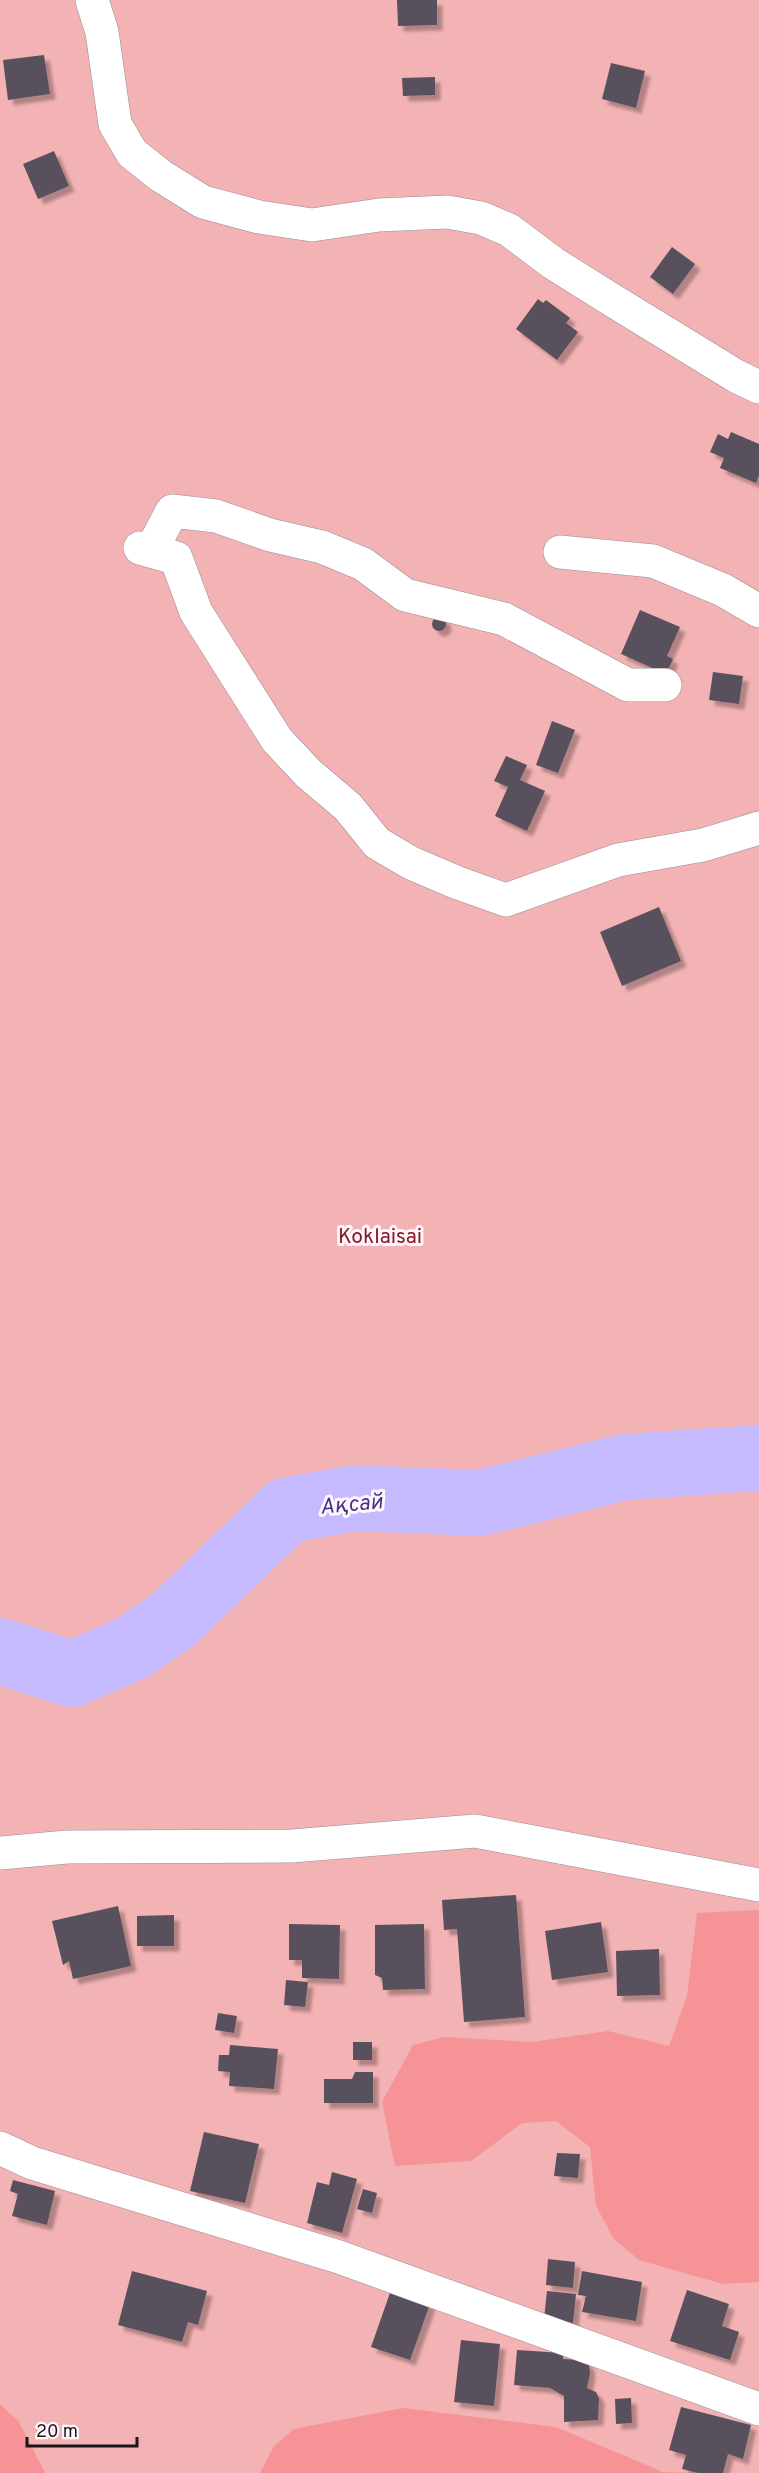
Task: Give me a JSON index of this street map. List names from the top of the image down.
{
  "water": ["Ақсай"],
  "parks": ["Koklaisai"],
  "scale_bar": "20 m"
}
